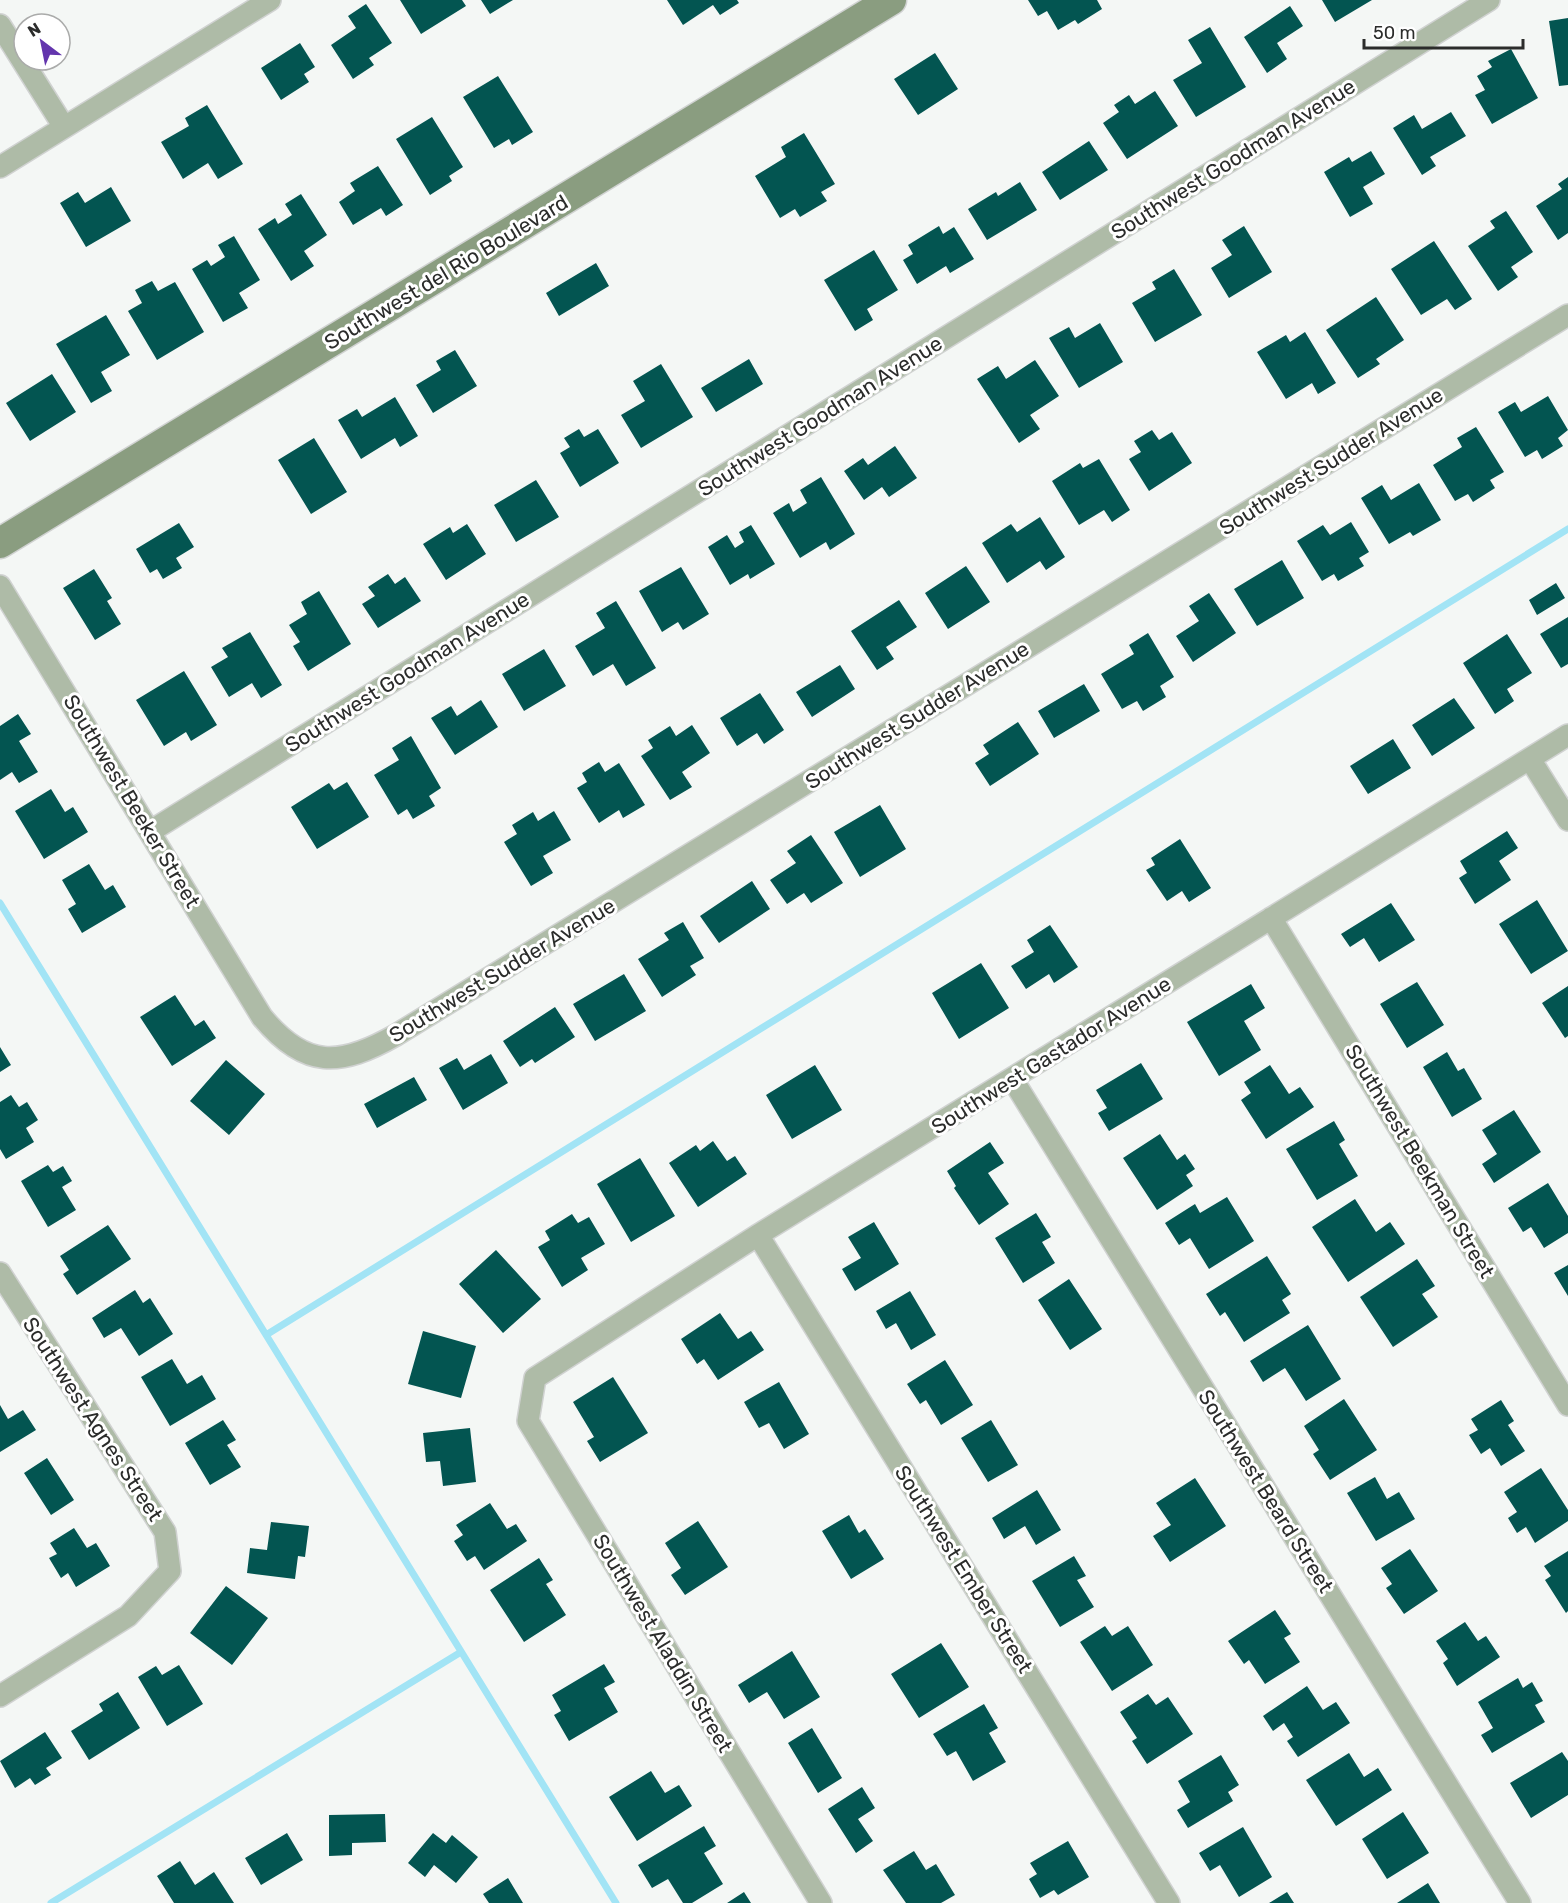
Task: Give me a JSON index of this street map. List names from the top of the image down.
{
  "streets": {
    "street": [
      "Southwest Goodman Avenue",
      "Southwest del Rio Boulevard",
      "Southwest Sudder Avenue",
      "Southwest Beeker Street",
      "Southwest Gastador Avenue",
      "Southwest Beekman Street",
      "Southwest Agnes Street",
      "Southwest Beard Street",
      "Southwest Ember Street",
      "Southwest Aladdin Street"
    ]
  },
  "crossings": [
    ["Southwest Goodman Avenue", "Southwest Beeker Street"],
    ["Southwest Sudder Avenue", "Southwest Beeker Street"],
    ["Southwest Gastador Avenue", "Southwest Beekman Street"],
    ["Southwest Gastador Avenue", "Southwest Beard Street"],
    ["Southwest Gastador Avenue", "Southwest Ember Street"],
    ["Southwest Gastador Avenue", "Southwest Aladdin Street"]
  ],
  "scale_bar": "50 m",
  "north": "top left"
}
